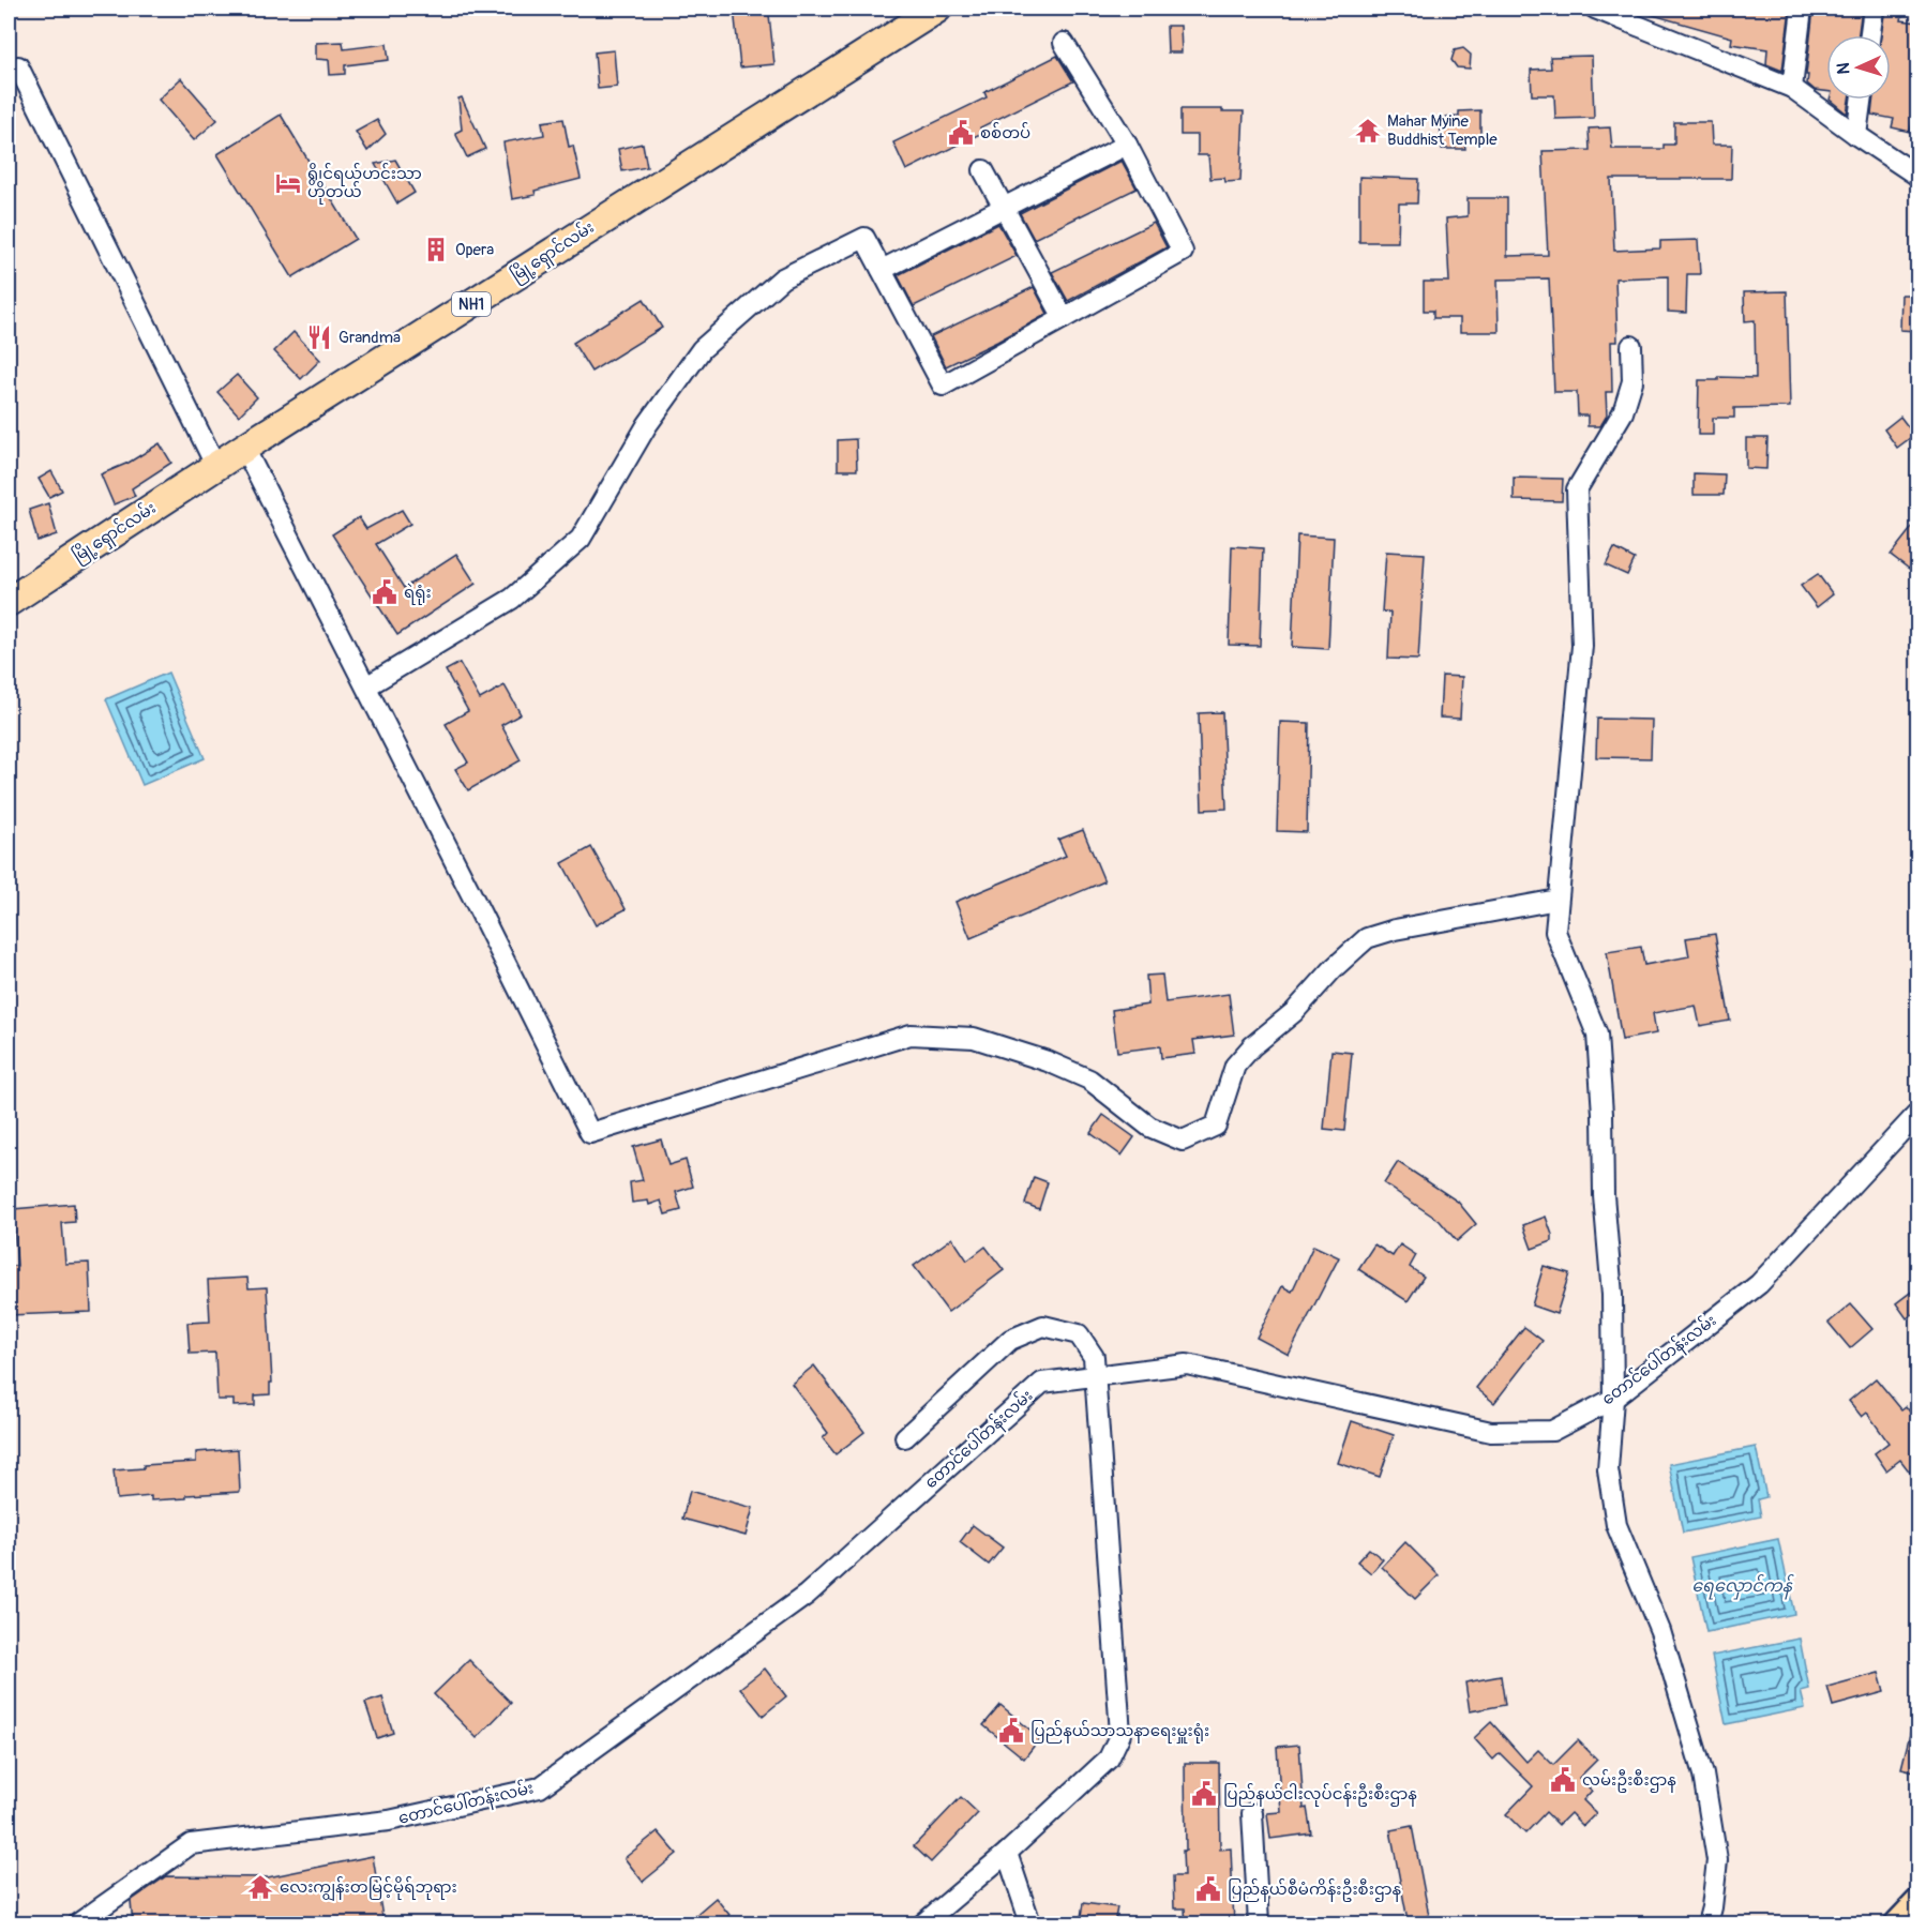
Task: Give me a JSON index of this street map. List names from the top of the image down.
{
  "streets": {
    "highway": ["မြို့ရှောင်လမ်း", "NH1"],
    "street": ["တောင်ပေါ်တန်းလမ်း"]
  },
  "water": ["ရေလှောင်ကန်"],
  "places": {
    "temple": ["Mahar Myine Buddhist Temple", "လေးကျွန်းတမြင့်မိုရ်ဘုရား"],
    "public building": [
      "စစ်တပ်",
      "ရဲရုံး",
      "ပြည်နယ်သာသနာရေးမှူးရုံး",
      "လမ်းဦးစီးဌာန",
      "ပြည်နယ်ငါးလုပ်ငန်းဦးစီးဌာန",
      "ပြည်နယ်စီမံကိန်းဦးစီးဌာန"
    ],
    "hotel": ["ရွိုင်ရယ်ဟင်းသာ ဟိုတယ်"],
    "building": ["Opera"],
    "restaurant": ["Grandma"]
  },
  "north": "left"
}
